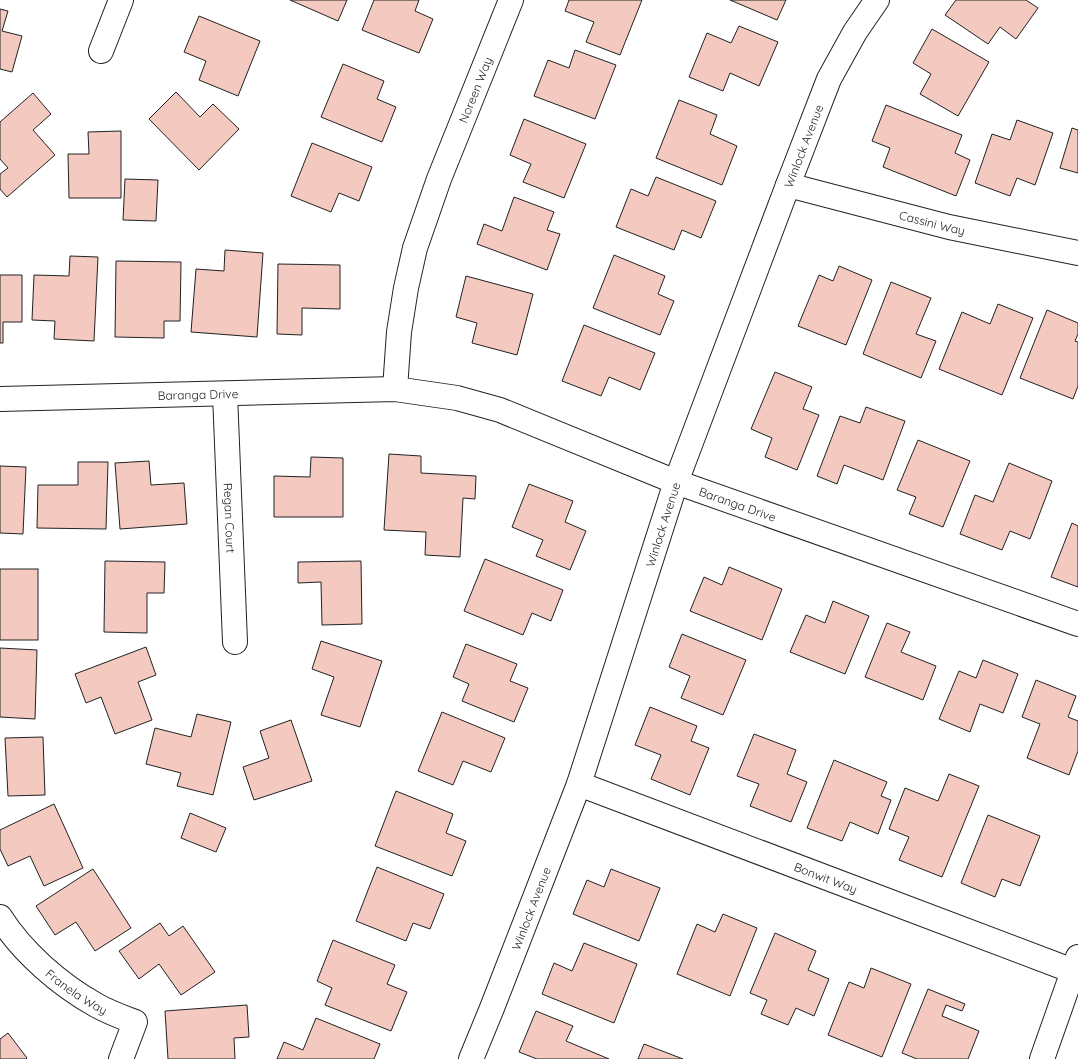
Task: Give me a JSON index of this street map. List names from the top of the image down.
{
  "streets": {
    "street": [
      "Noreen Way",
      "Winlock Avenue",
      "Cassini Way",
      "Baranga Drive",
      "Regan Court",
      "Bonwit Way",
      "Franela Way"
    ]
  },
  "crossings": [
    ["Noreen Way", "Baranga Drive"],
    ["Winlock Avenue", "Cassini Way"],
    ["Winlock Avenue", "Baranga Drive"],
    ["Winlock Avenue", "Bonwit Way"],
    ["Baranga Drive", "Regan Court"]
  ]
}
